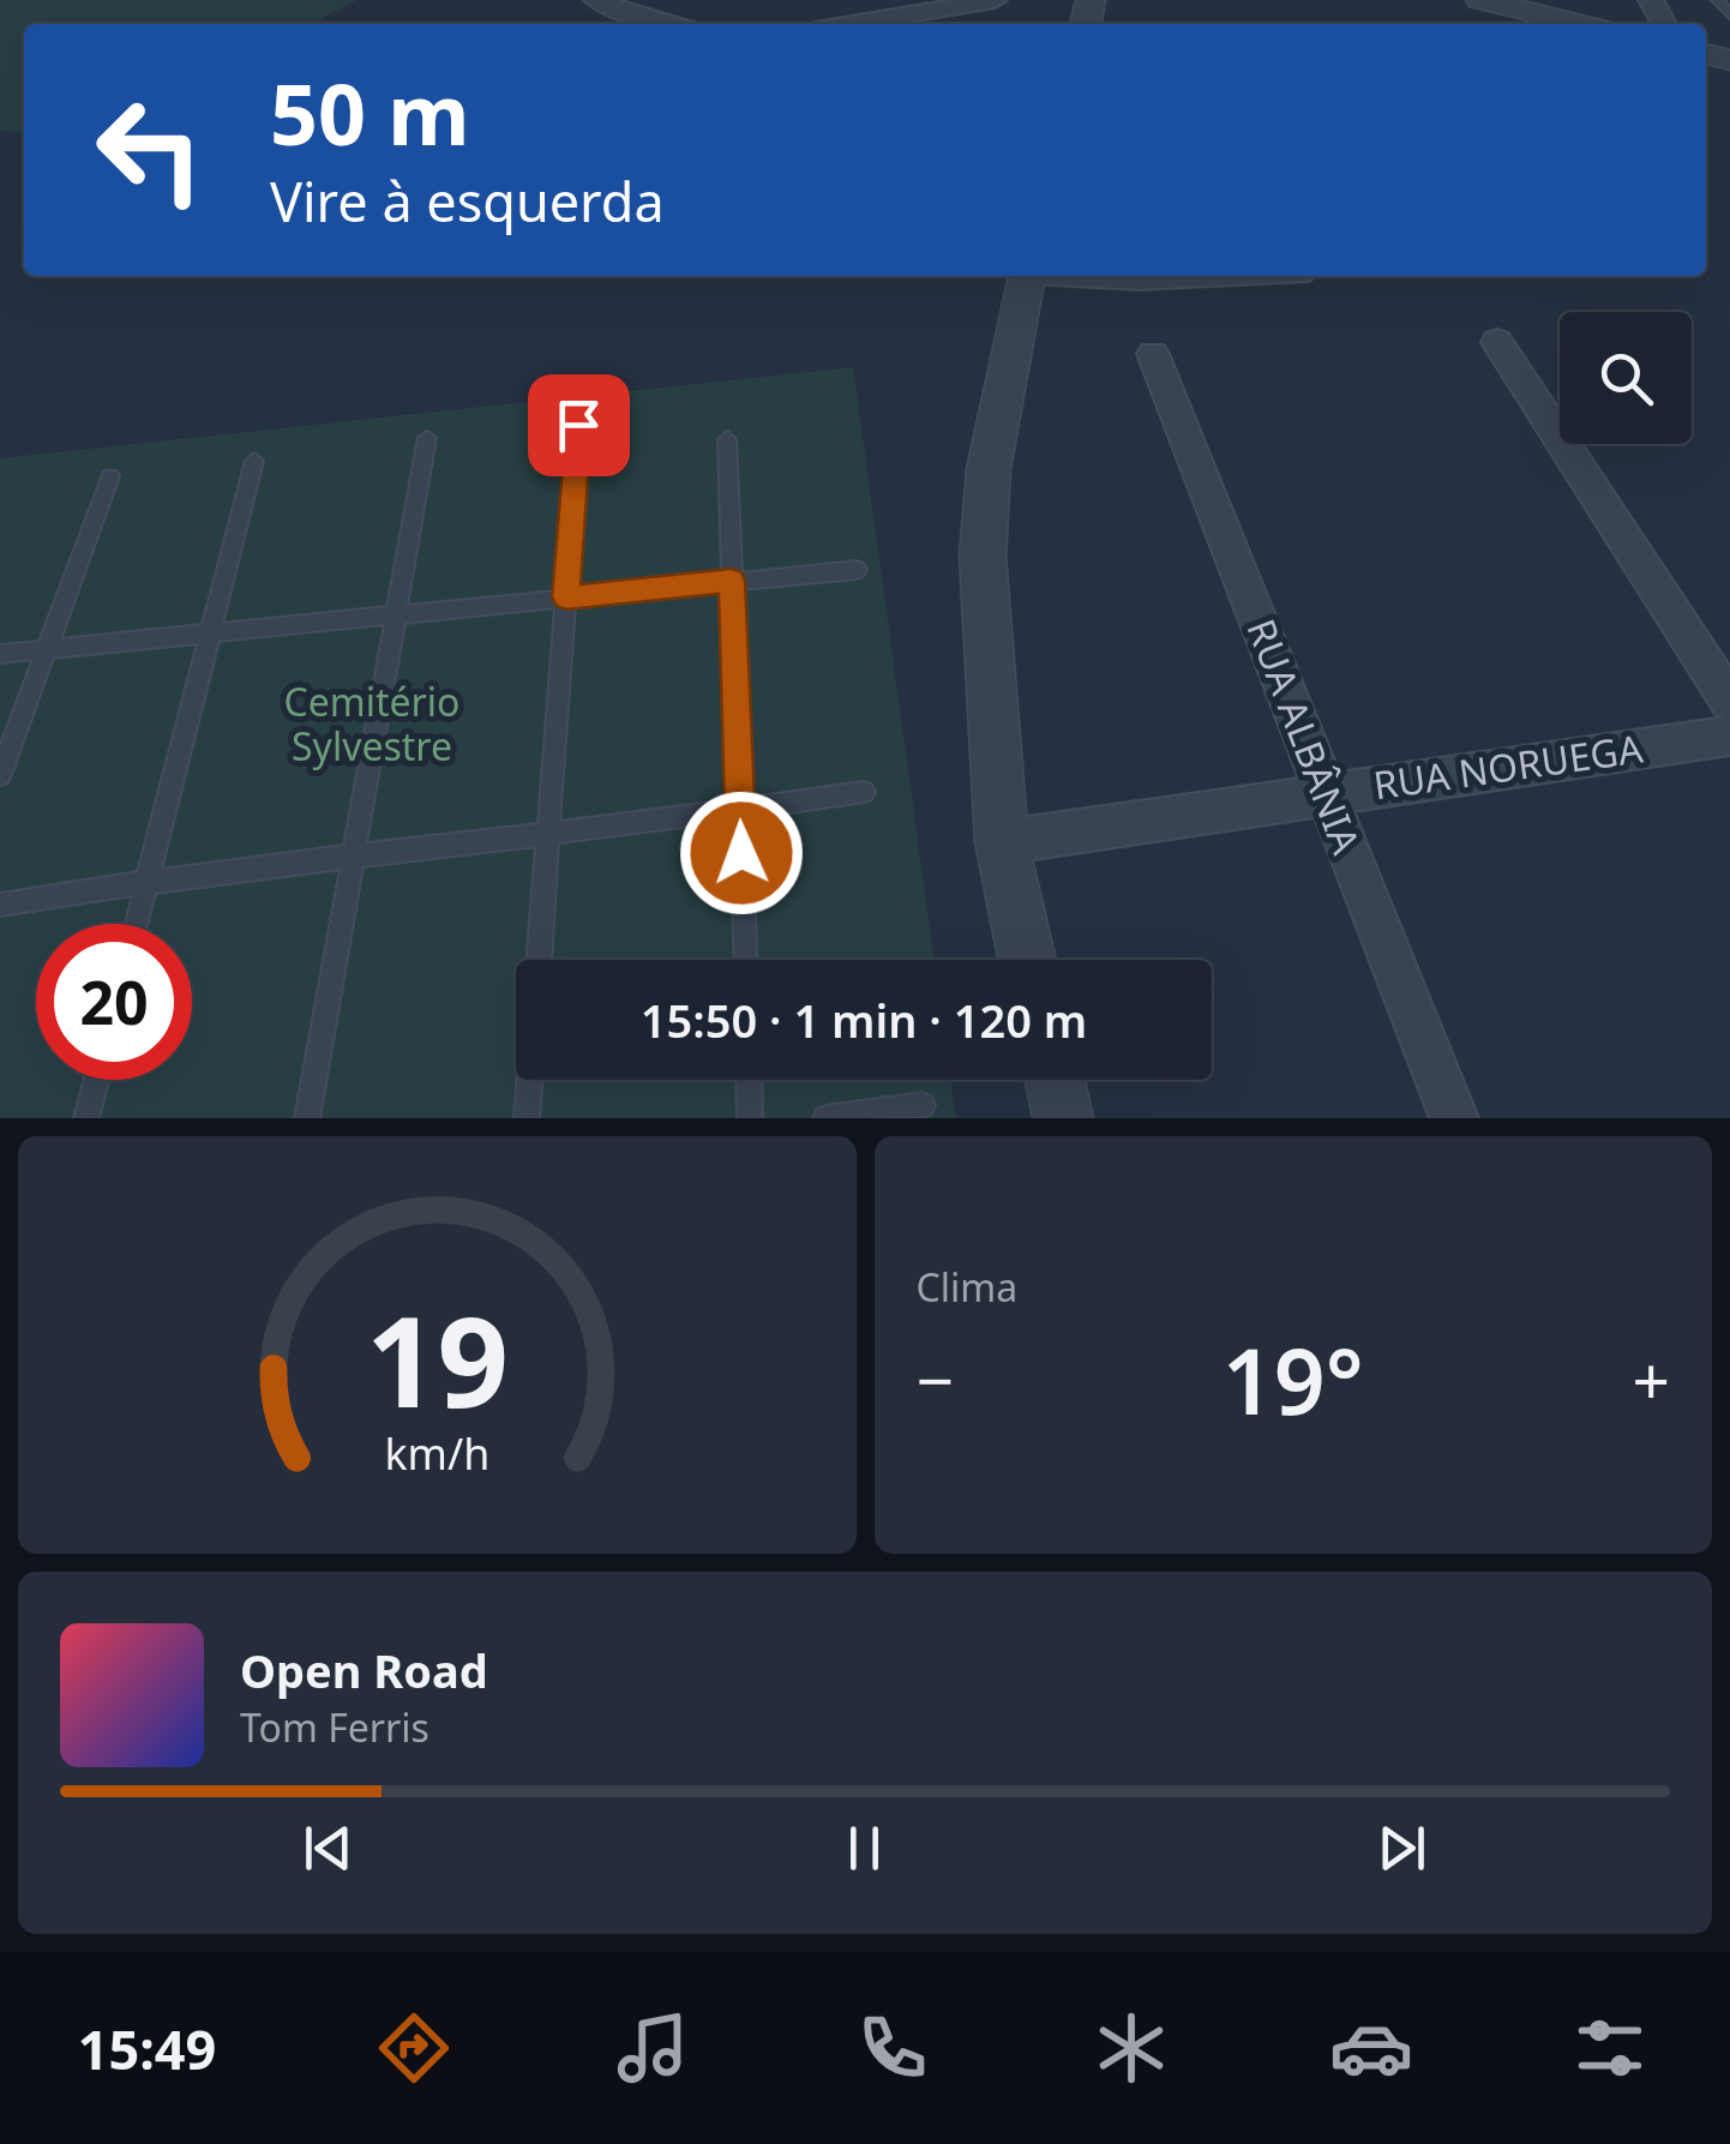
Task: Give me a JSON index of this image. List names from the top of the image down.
{
  "streets": {
    "street": ["RUA ALBÂNIA", "RUA NORUEGA"]
  },
  "crossings": [
    ["RUA ALBÂNIA", "RUA NORUEGA"]
  ],
  "parks": ["Cemitério Sylvestre"],
  "page": {
    "turn": ["50 m", "Vire à esquerda"],
    "limit": "20",
    "trip": "15:50 · 1 min · 120 m",
    "tile": "Clima",
    "heat": ["−", "19°", "+"],
    "song": ["Open Road", "Tom Ferris"],
    "tabs": "15:49",
    "gauge": ["19", "km/h"]
  }
}
